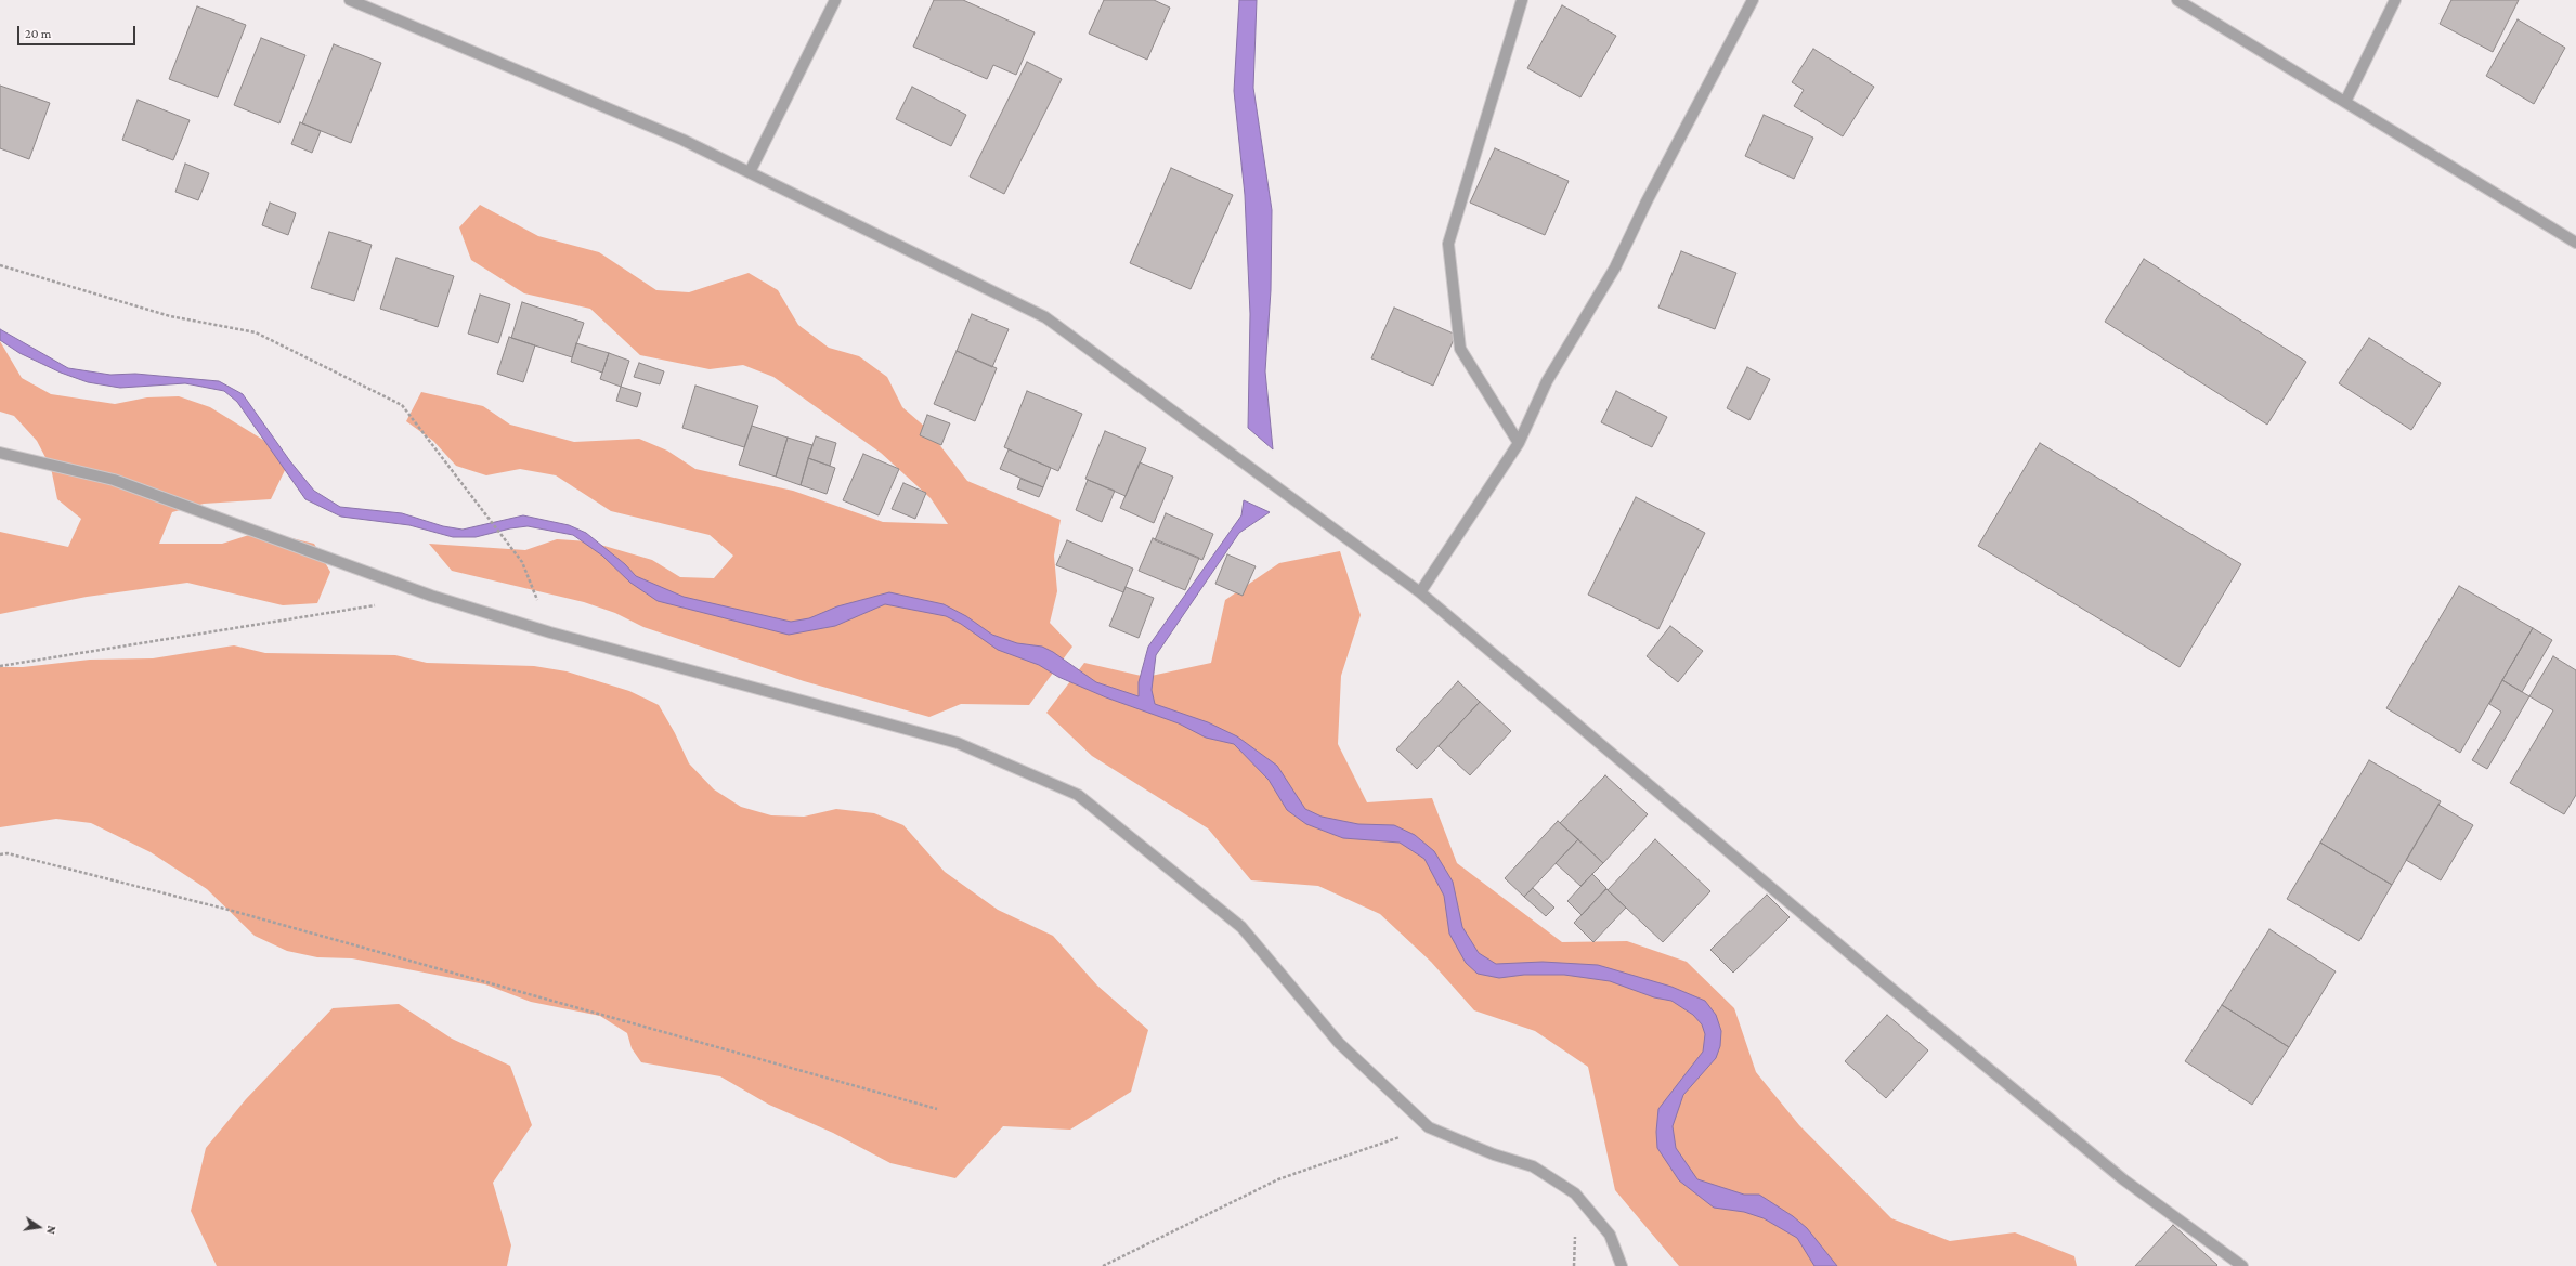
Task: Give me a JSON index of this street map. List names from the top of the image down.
{
  "scale_bar": "20 m",
  "north": "right"
}
